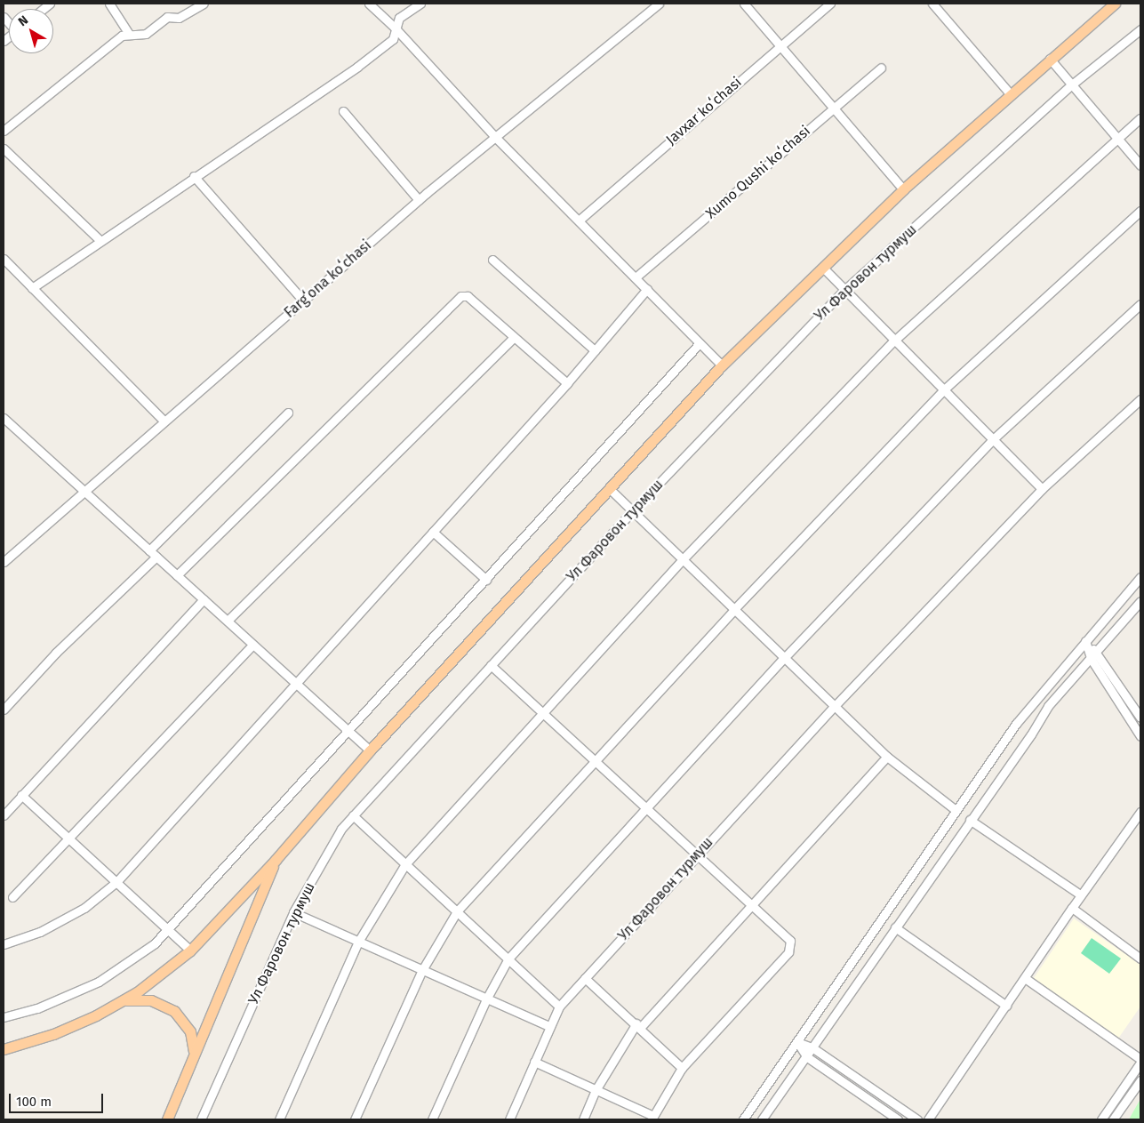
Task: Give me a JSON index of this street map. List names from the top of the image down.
{
  "streets": {
    "street": [
      "Javxar koʻchasi",
      "Xumo Qushi koʻchasi",
      "Ул Фаровон турмуш",
      "Fargʻona koʻchasi"
    ]
  },
  "scale_bar": "100 m",
  "north": "top left"
}
